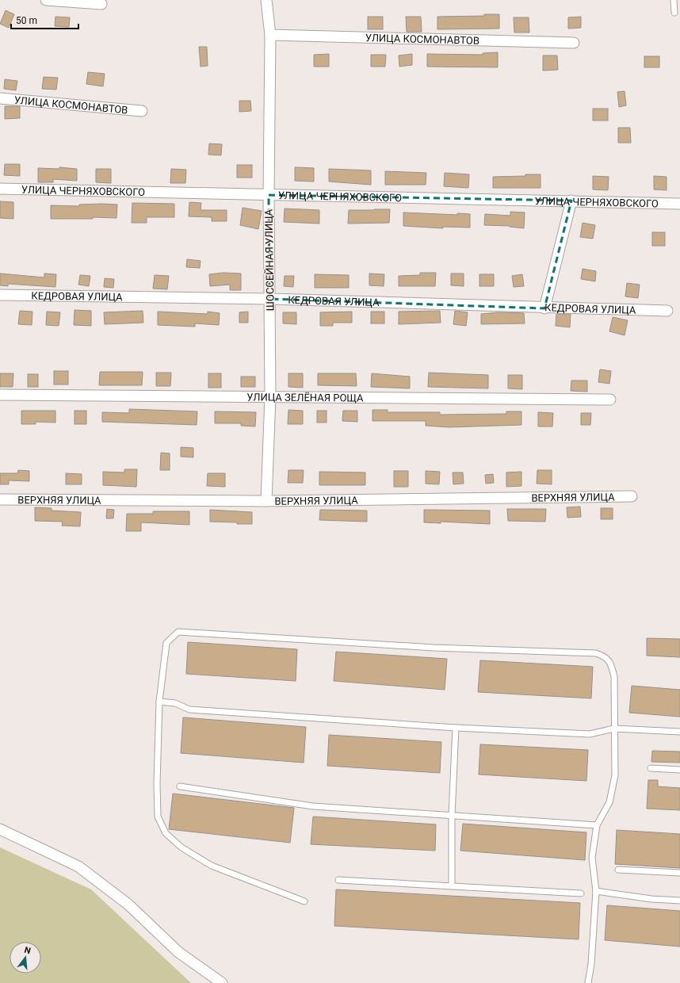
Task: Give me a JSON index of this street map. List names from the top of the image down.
{
  "streets": {
    "street": [
      "УЛИЦА КОСМОНАВТОВ",
      "УЛИЦА ЧЕРНЯХОВСКОГО",
      "ШОССЕЙНАЯ УЛИЦА",
      "КЕДРОВАЯ УЛИЦА",
      "УЛИЦА ЗЕЛЁНАЯ РОЩА",
      "ВЕРХНЯЯ УЛИЦА"
    ]
  },
  "crossings": [
    ["УЛИЦА КОСМОНАВТОВ", "ШОССЕЙНАЯ УЛИЦА"],
    ["УЛИЦА ЧЕРНЯХОВСКОГО", "ШОССЕЙНАЯ УЛИЦА"],
    ["ШОССЕЙНАЯ УЛИЦА", "КЕДРОВАЯ УЛИЦА"],
    ["ШОССЕЙНАЯ УЛИЦА", "УЛИЦА ЗЕЛЁНАЯ РОЩА"],
    ["ШОССЕЙНАЯ УЛИЦА", "ВЕРХНЯЯ УЛИЦА"]
  ],
  "scale_bar": "50 m",
  "north": "top"
}
